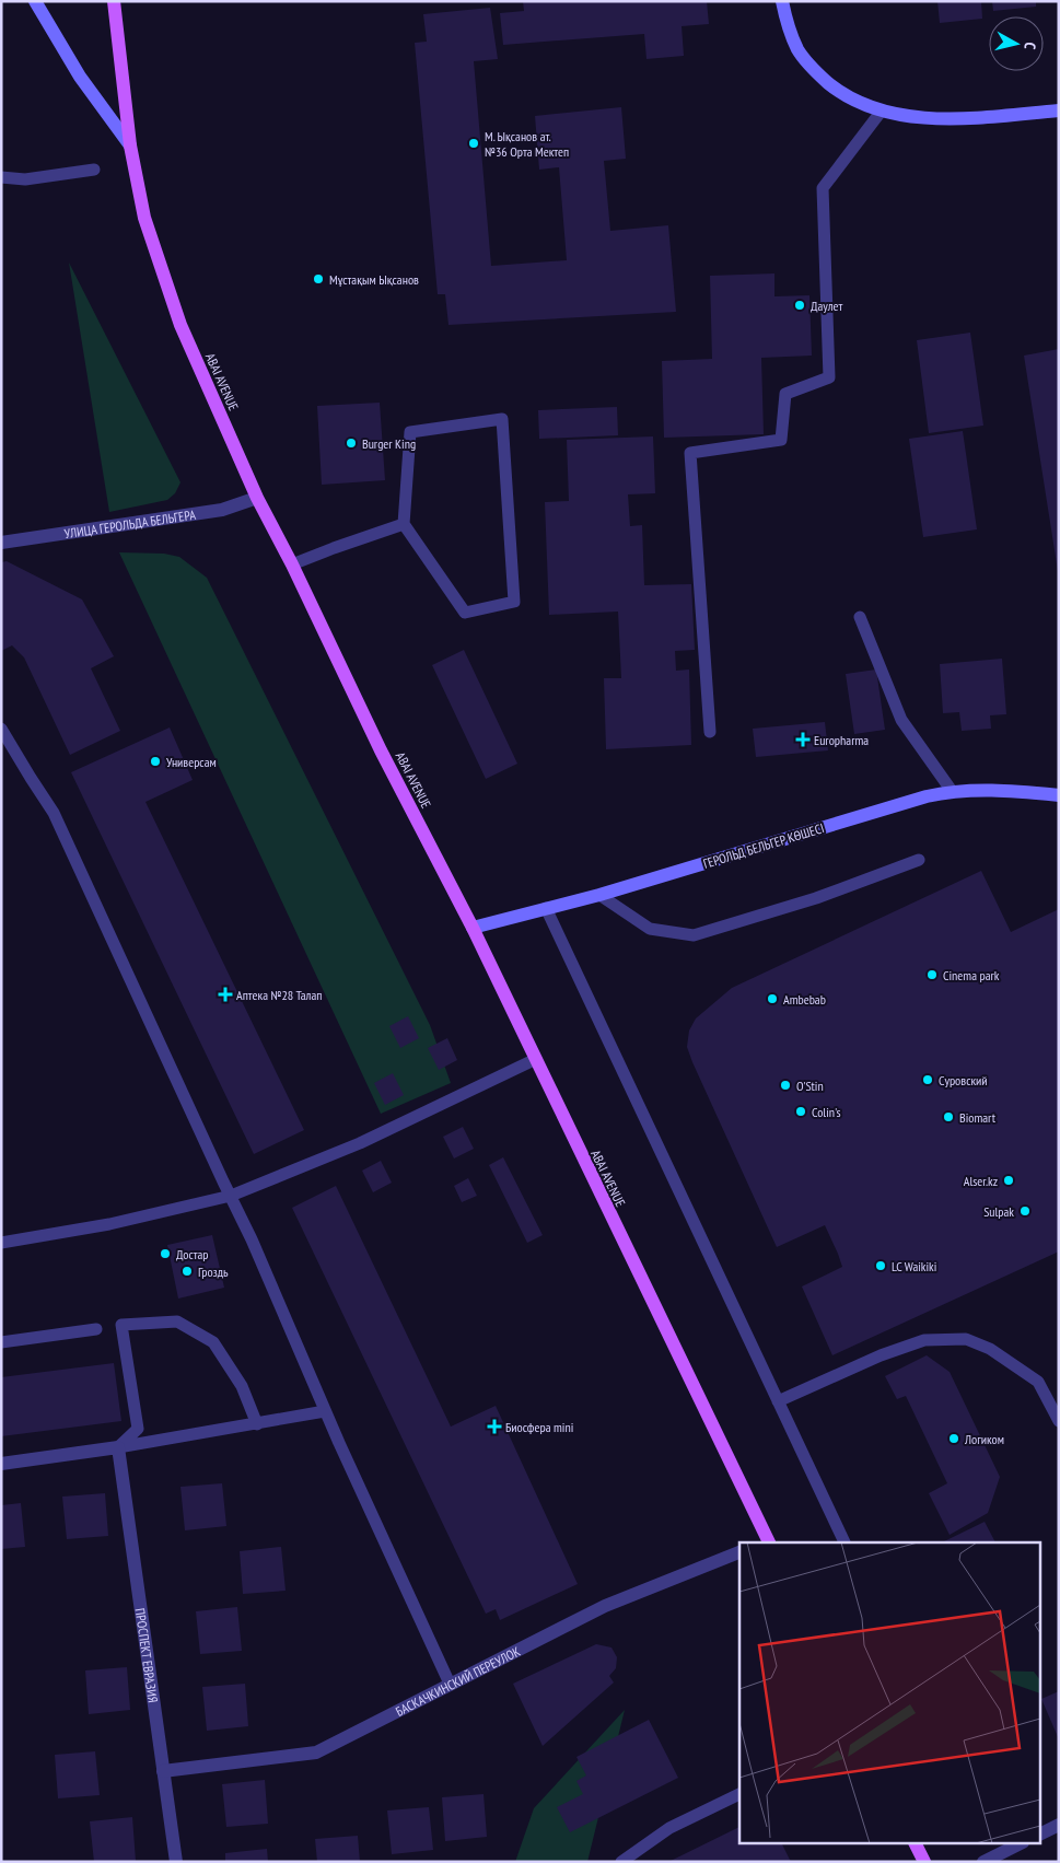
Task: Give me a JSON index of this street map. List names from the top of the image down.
{
  "streets": {
    "main road": ["ABAI AVENUE"],
    "street": [
      "УЛИЦА ГЕРОЛЬДА БЕЛЬГЕРА",
      "ГЕРОЛЬД БЕЛЬГЕР КӨШЕСІ",
      "ПРОСПЕКТ ЕВРАЗИЯ",
      "БАСКАЧКИНСКИЙ ПЕРЕУЛОК"
    ]
  },
  "crossings": [
    ["ABAI AVENUE", "УЛИЦА ГЕРОЛЬДА БЕЛЬГЕРА"],
    ["ABAI AVENUE", "ГЕРОЛЬД БЕЛЬГЕР КӨШЕСІ"],
    ["ПРОСПЕКТ ЕВРАЗИЯ", "БАСКАЧКИНСКИЙ ПЕРЕУЛОК"]
  ],
  "places": {
    "other": [
      "М. Ықсанов ат. №36 Орта Мектеп",
      "Мұстақым Ықсанов",
      "Даулет",
      "Burger King",
      "Универсам",
      "Cinema park",
      "Ambebab",
      "Суровский",
      "O'Stin",
      "Colin's",
      "Biomart",
      "Alser.kz",
      "Sulpak",
      "Достар",
      "LC Waikiki",
      "Гроздь",
      "Логиком"
    ],
    "health": ["Europharma", "Аптека №28 Талап", "Биосфера mini"]
  },
  "north": "right"
}
